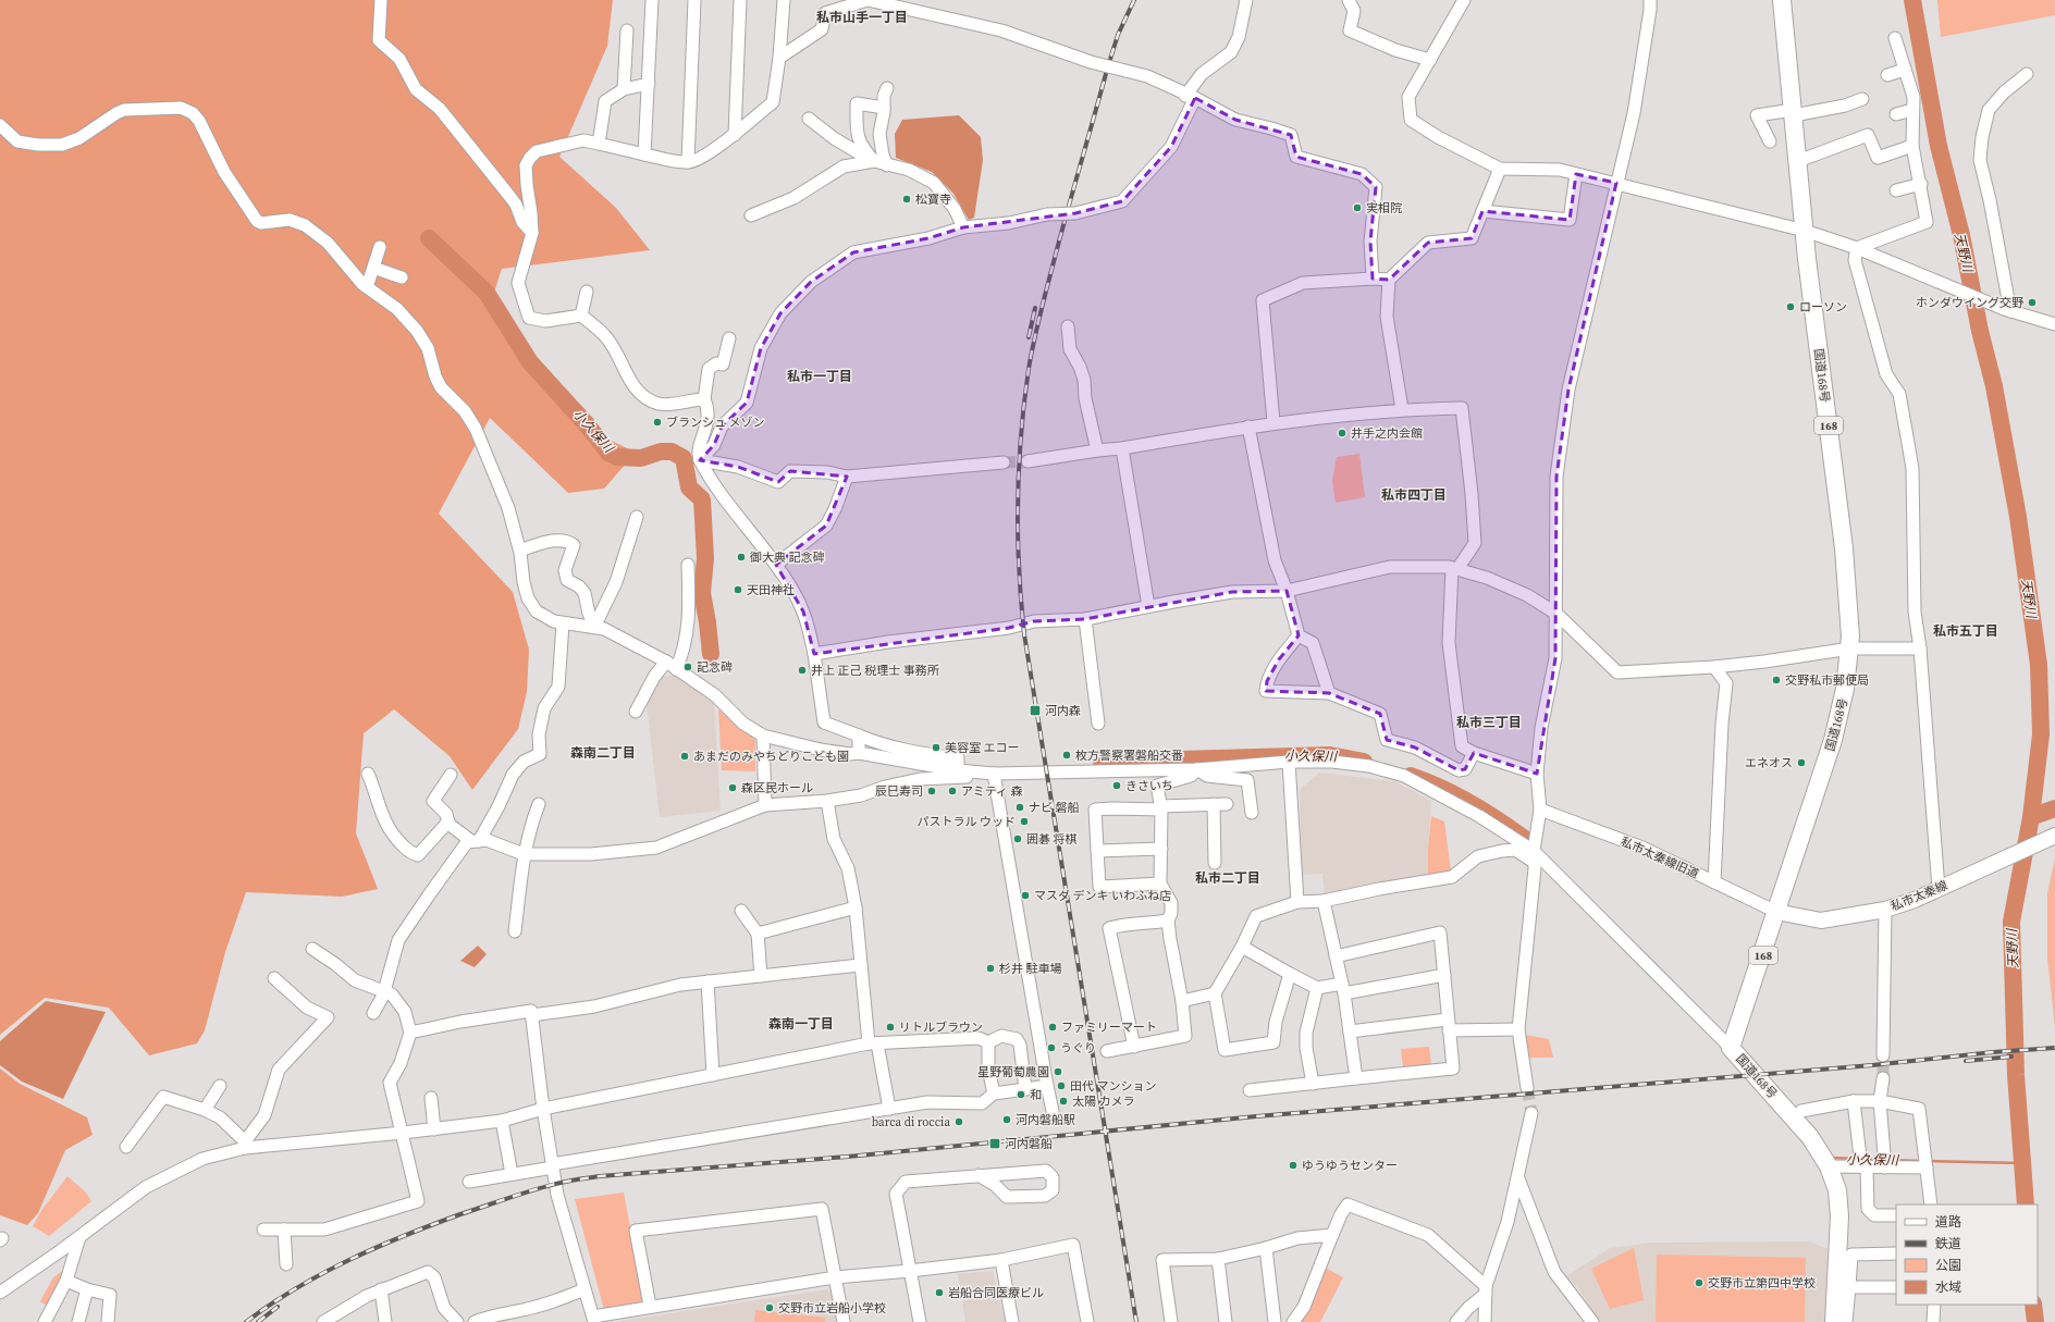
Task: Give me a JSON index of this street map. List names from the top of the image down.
{
  "streets": {
    "highway": ["国道168号", "168"],
    "main road": ["私市太秦線"],
    "street": ["私市太秦線旧道"]
  },
  "crossings": [
    ["国道168号", "私市太秦線旧道"],
    ["国道168号", "私市太秦線"],
    ["私市太秦線旧道", "私市太秦線"]
  ],
  "districts": [
    "私市山手一丁目",
    "私市一丁目",
    "私市四丁目",
    "私市五丁目",
    "私市三丁目",
    "森南二丁目",
    "私市二丁目",
    "森南一丁目"
  ],
  "water": ["天野川", "小久保川"],
  "places": {
    "other": [
      "松寶寺",
      "実相院",
      "ホンダウイング交野",
      "ローソン",
      "ブランシュ メゾン",
      "井手之内会館",
      "御大典 記念碑",
      "天田神社",
      "記念碑",
      "井上 正己 税理士 事務所",
      "交野私市郵便局",
      "美容室 エコー",
      "枚方警察署磐船交番",
      "あまだのみやちどりこども園",
      "エネオス",
      "きさいち",
      "森区民ホール",
      "辰巳寿司",
      "アミティ 森",
      "ナビ 磐船",
      "パストラル ウッド",
      "囲碁 将棋",
      "マスダ デンキ いわふね店",
      "杉井 駐車場",
      "リトルブラウン",
      "ファミリーマート",
      "うぐり",
      "星野葡萄農園",
      "田代 マンション",
      "和",
      "太陽 カメラ",
      "河内磐船駅",
      "barca di roccia",
      "ゆうゆうセンター",
      "交野市立第四中学校",
      "岩船合同医療ビル",
      "交野市立岩船小学校"
    ],
    "transit": ["河内森", "河内磐船"]
  },
  "legend": [
    "道路",
    "鉄道",
    "公園",
    "水域"
  ]
}
